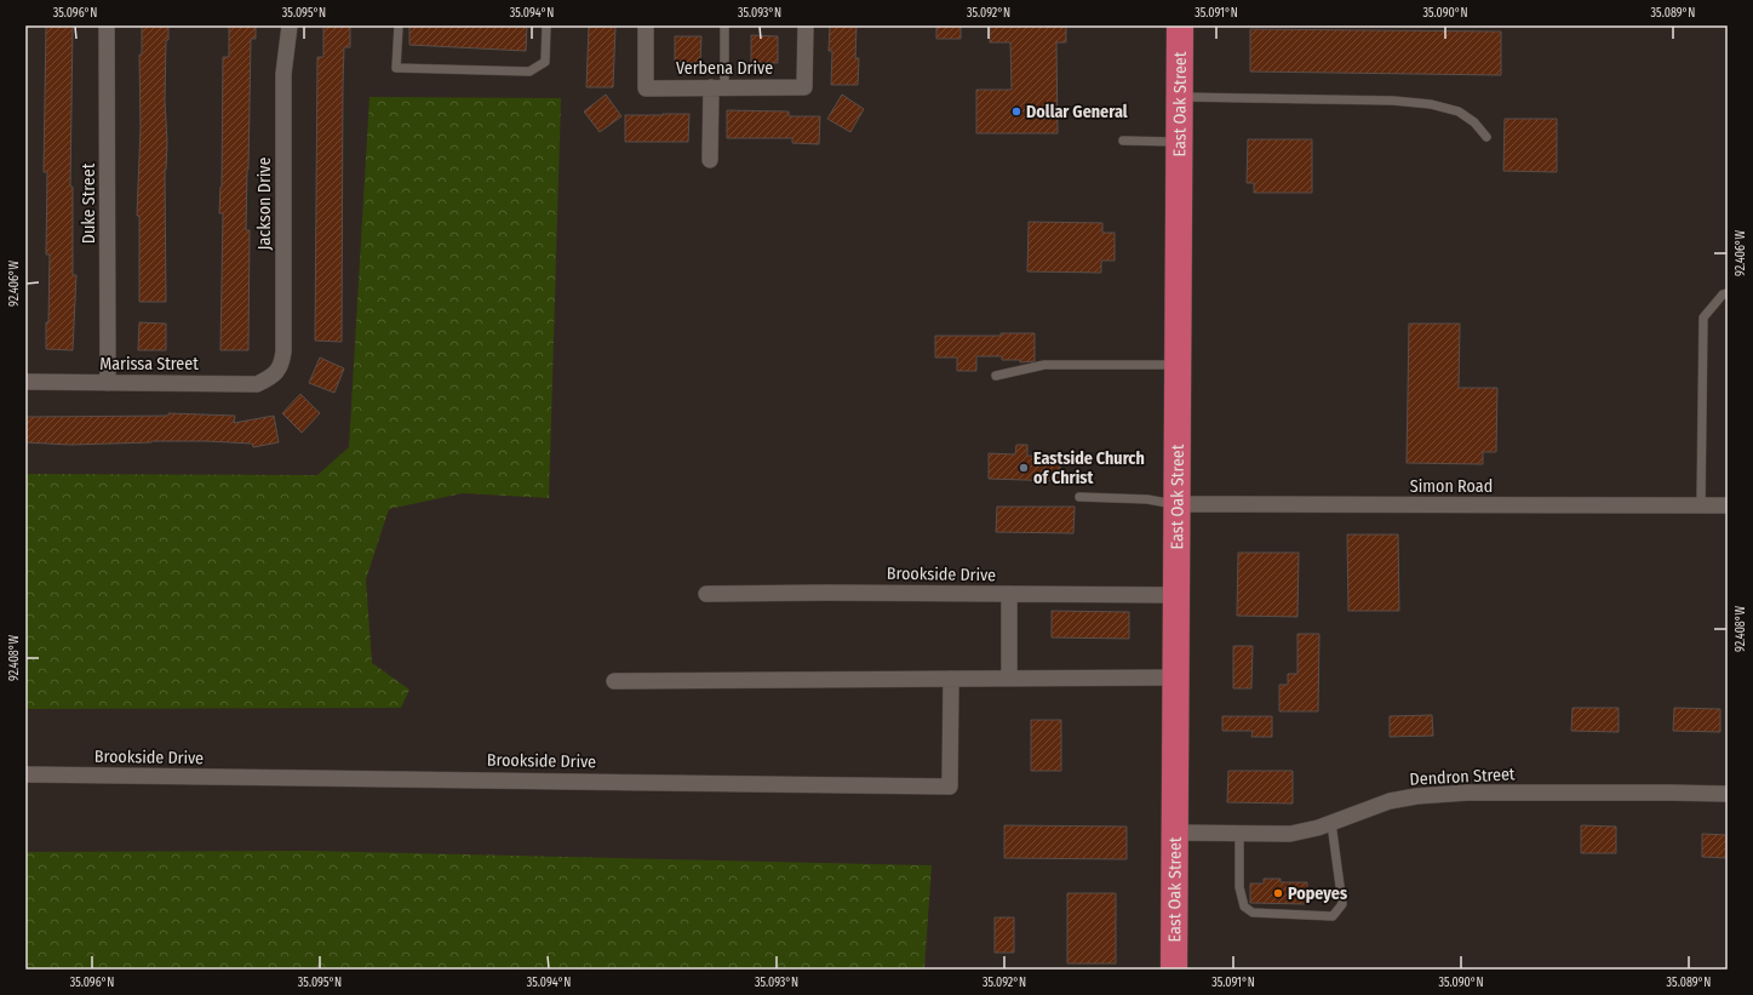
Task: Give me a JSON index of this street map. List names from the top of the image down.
{
  "streets": {
    "highway": ["East Oak Street"],
    "street": [
      "Verbena Drive",
      "Duke Street",
      "Jackson Drive",
      "Marissa Street",
      "Simon Road",
      "Brookside Drive",
      "Dendron Street"
    ]
  },
  "crossings": [
    ["East Oak Street", "Simon Road"],
    ["East Oak Street", "Brookside Drive"],
    ["East Oak Street", "Dendron Street"],
    ["Duke Street", "Marissa Street"],
    ["Jackson Drive", "Marissa Street"]
  ],
  "places": ["Dollar General", "Eastside Church of Christ", "Popeyes"],
  "coordinates": [
    "35.096°N",
    "35.095°N",
    "35.094°N",
    "35.093°N",
    "35.092°N",
    "35.091°N",
    "35.090°N",
    "35.089°N",
    "92.406°W",
    "92.408°W"
  ]
}
